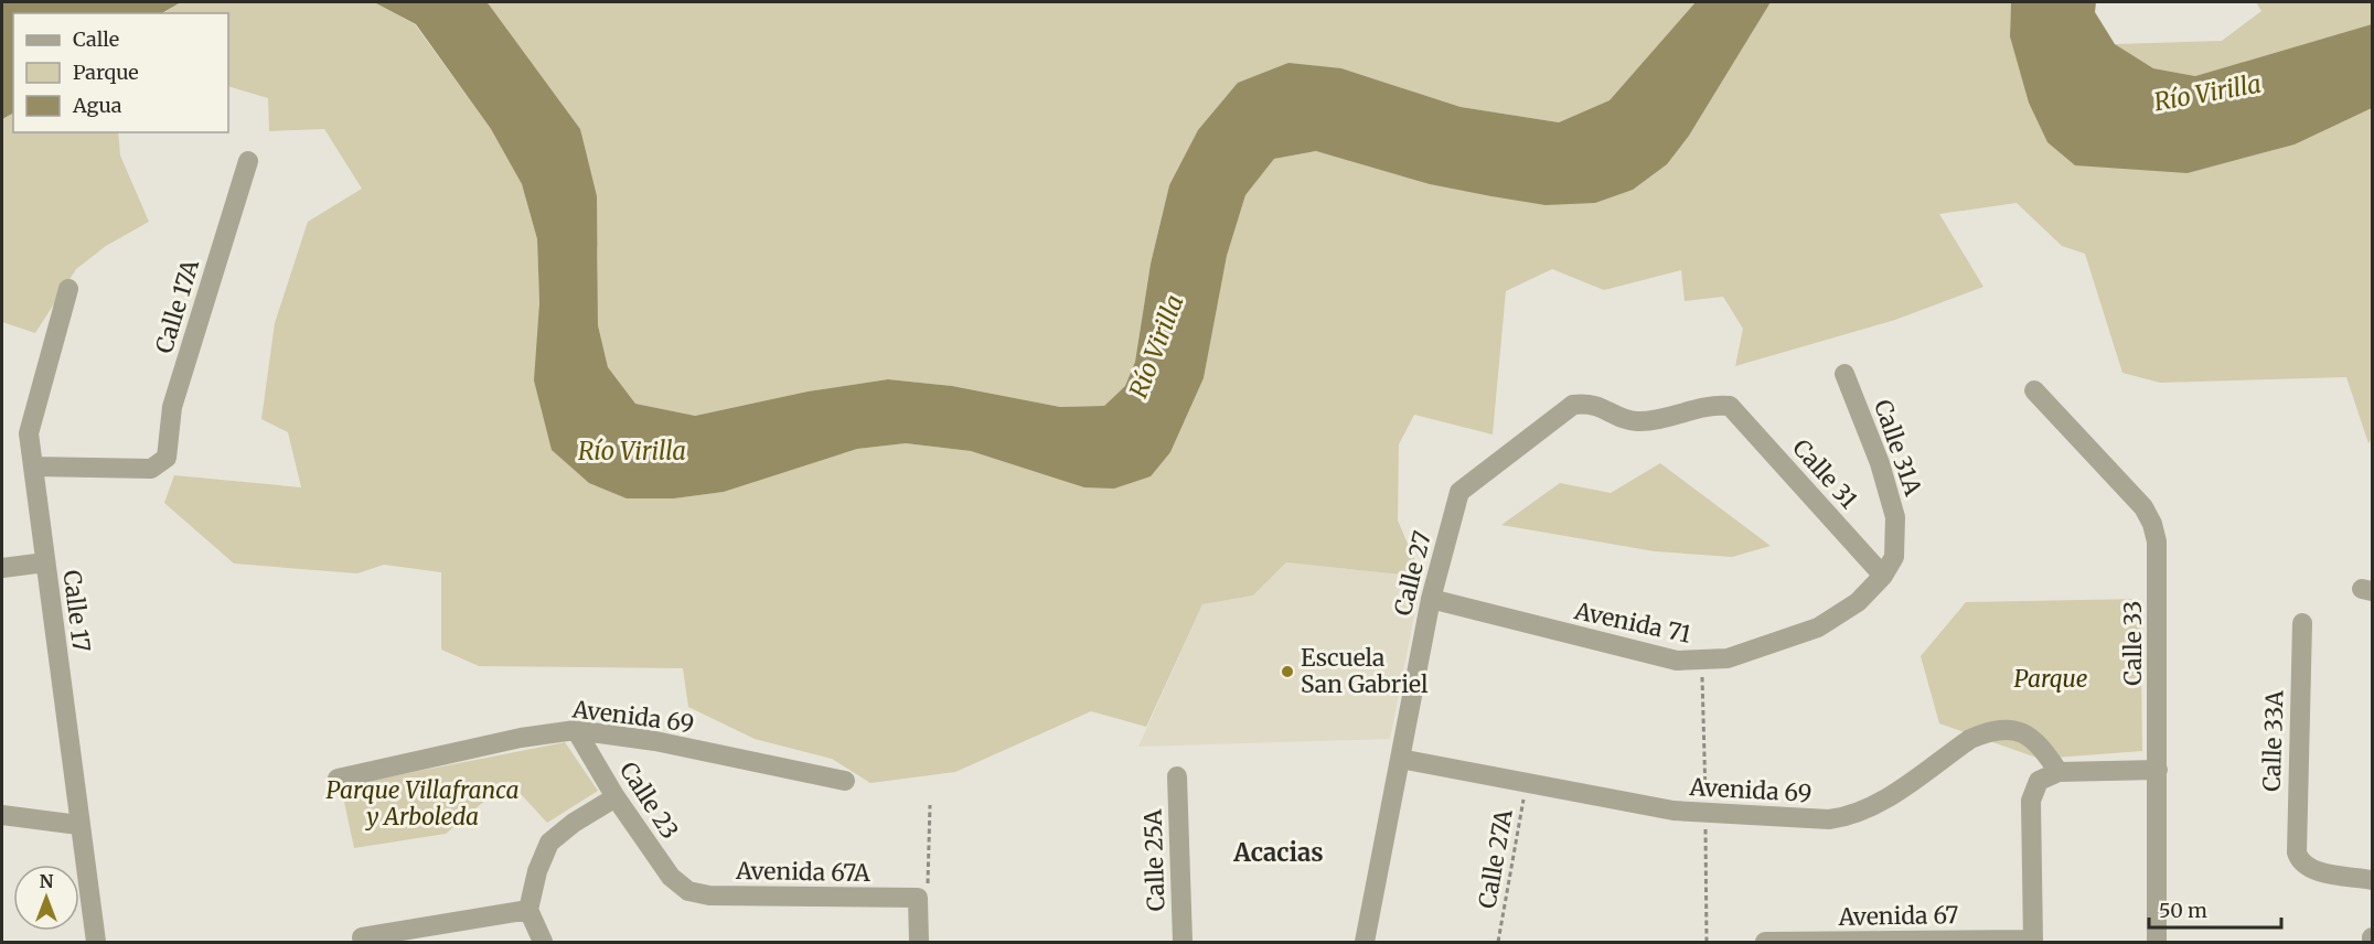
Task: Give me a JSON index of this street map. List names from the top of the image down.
{
  "streets": {
    "street": [
      "Calle 17A",
      "Calle 31A",
      "Calle 31",
      "Calle 27",
      "Calle 17",
      "Avenida 71",
      "Calle 33",
      "Avenida 69",
      "Calle 33A",
      "Calle 23",
      "Calle 25A",
      "Avenida 67A",
      "Avenida 67"
    ],
    "path": ["Calle 27A"]
  },
  "crossings": [
    ["Calle 17A", "Calle 17"],
    ["Calle 31A", "Calle 31"],
    ["Calle 31A", "Avenida 71"],
    ["Calle 31", "Calle 27"],
    ["Calle 31", "Avenida 71"],
    ["Calle 27", "Avenida 71"],
    ["Calle 27", "Avenida 69"],
    ["Avenida 69", "Calle 23"],
    ["Avenida 69", "Calle 27A"],
    ["Calle 23", "Avenida 67A"]
  ],
  "districts": ["Acacias"],
  "water": ["Río Virilla"],
  "parks": ["Parque", "Parque Villafranca y Arboleda"],
  "places": ["Escuela San Gabriel"],
  "legend": ["Calle", "Parque", "Agua"],
  "scale_bar": "50 m",
  "north": "top"
}
